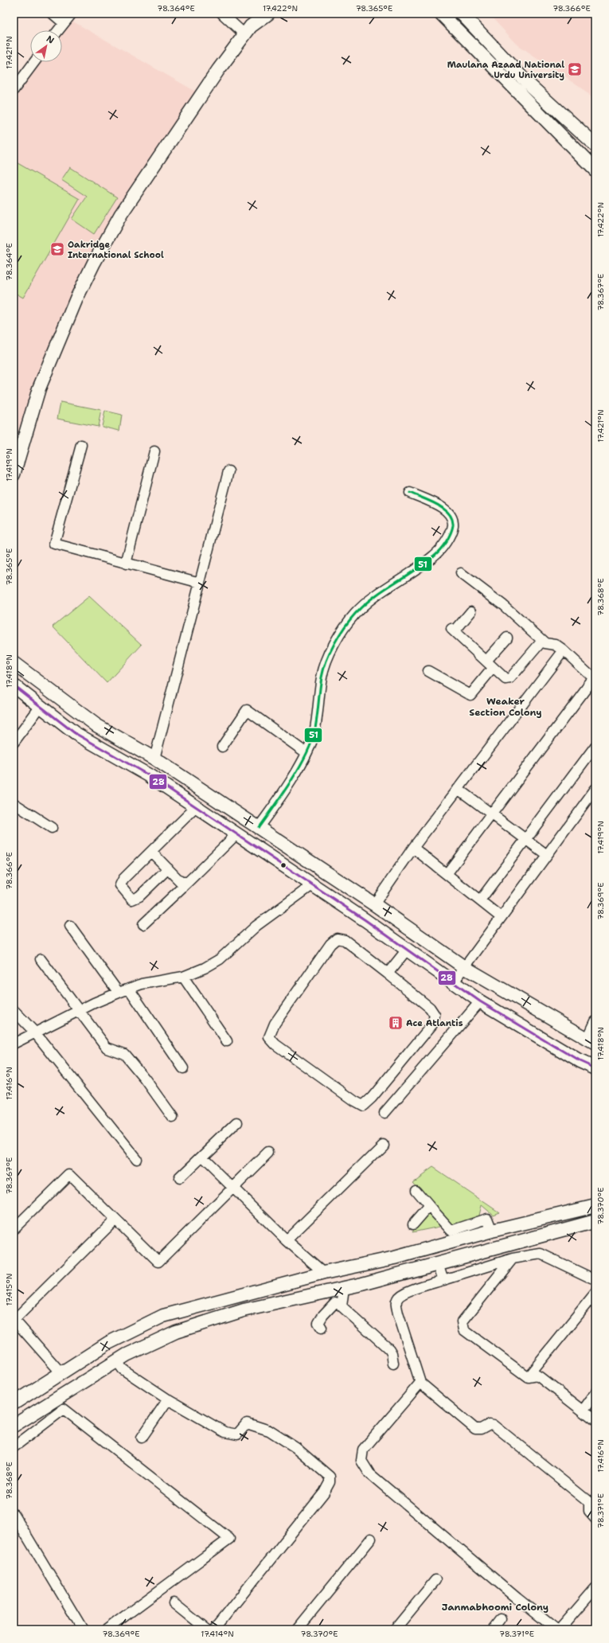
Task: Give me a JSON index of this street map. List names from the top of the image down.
{
  "districts": ["Weaker Section Colony", "Janmabhoomi Colony"],
  "places": {
    "school or university": ["Maulana Azaad National Urdu University", "Oakridge International School"],
    "building": ["Ace Atlantis"]
  },
  "lines": ["transit line 51", "transit line 28"],
  "north": "top right",
  "coordinates": [
    "78.364°E",
    "17.422°N",
    "78.365°E",
    "78.366°E",
    "17.421°N",
    "78.367°E",
    "17.419°N",
    "78.368°E",
    "17.418°N",
    "78.369°E",
    "17.416°N",
    "78.370°E",
    "17.415°N",
    "78.371°E",
    "17.414°N"
  ]
}
